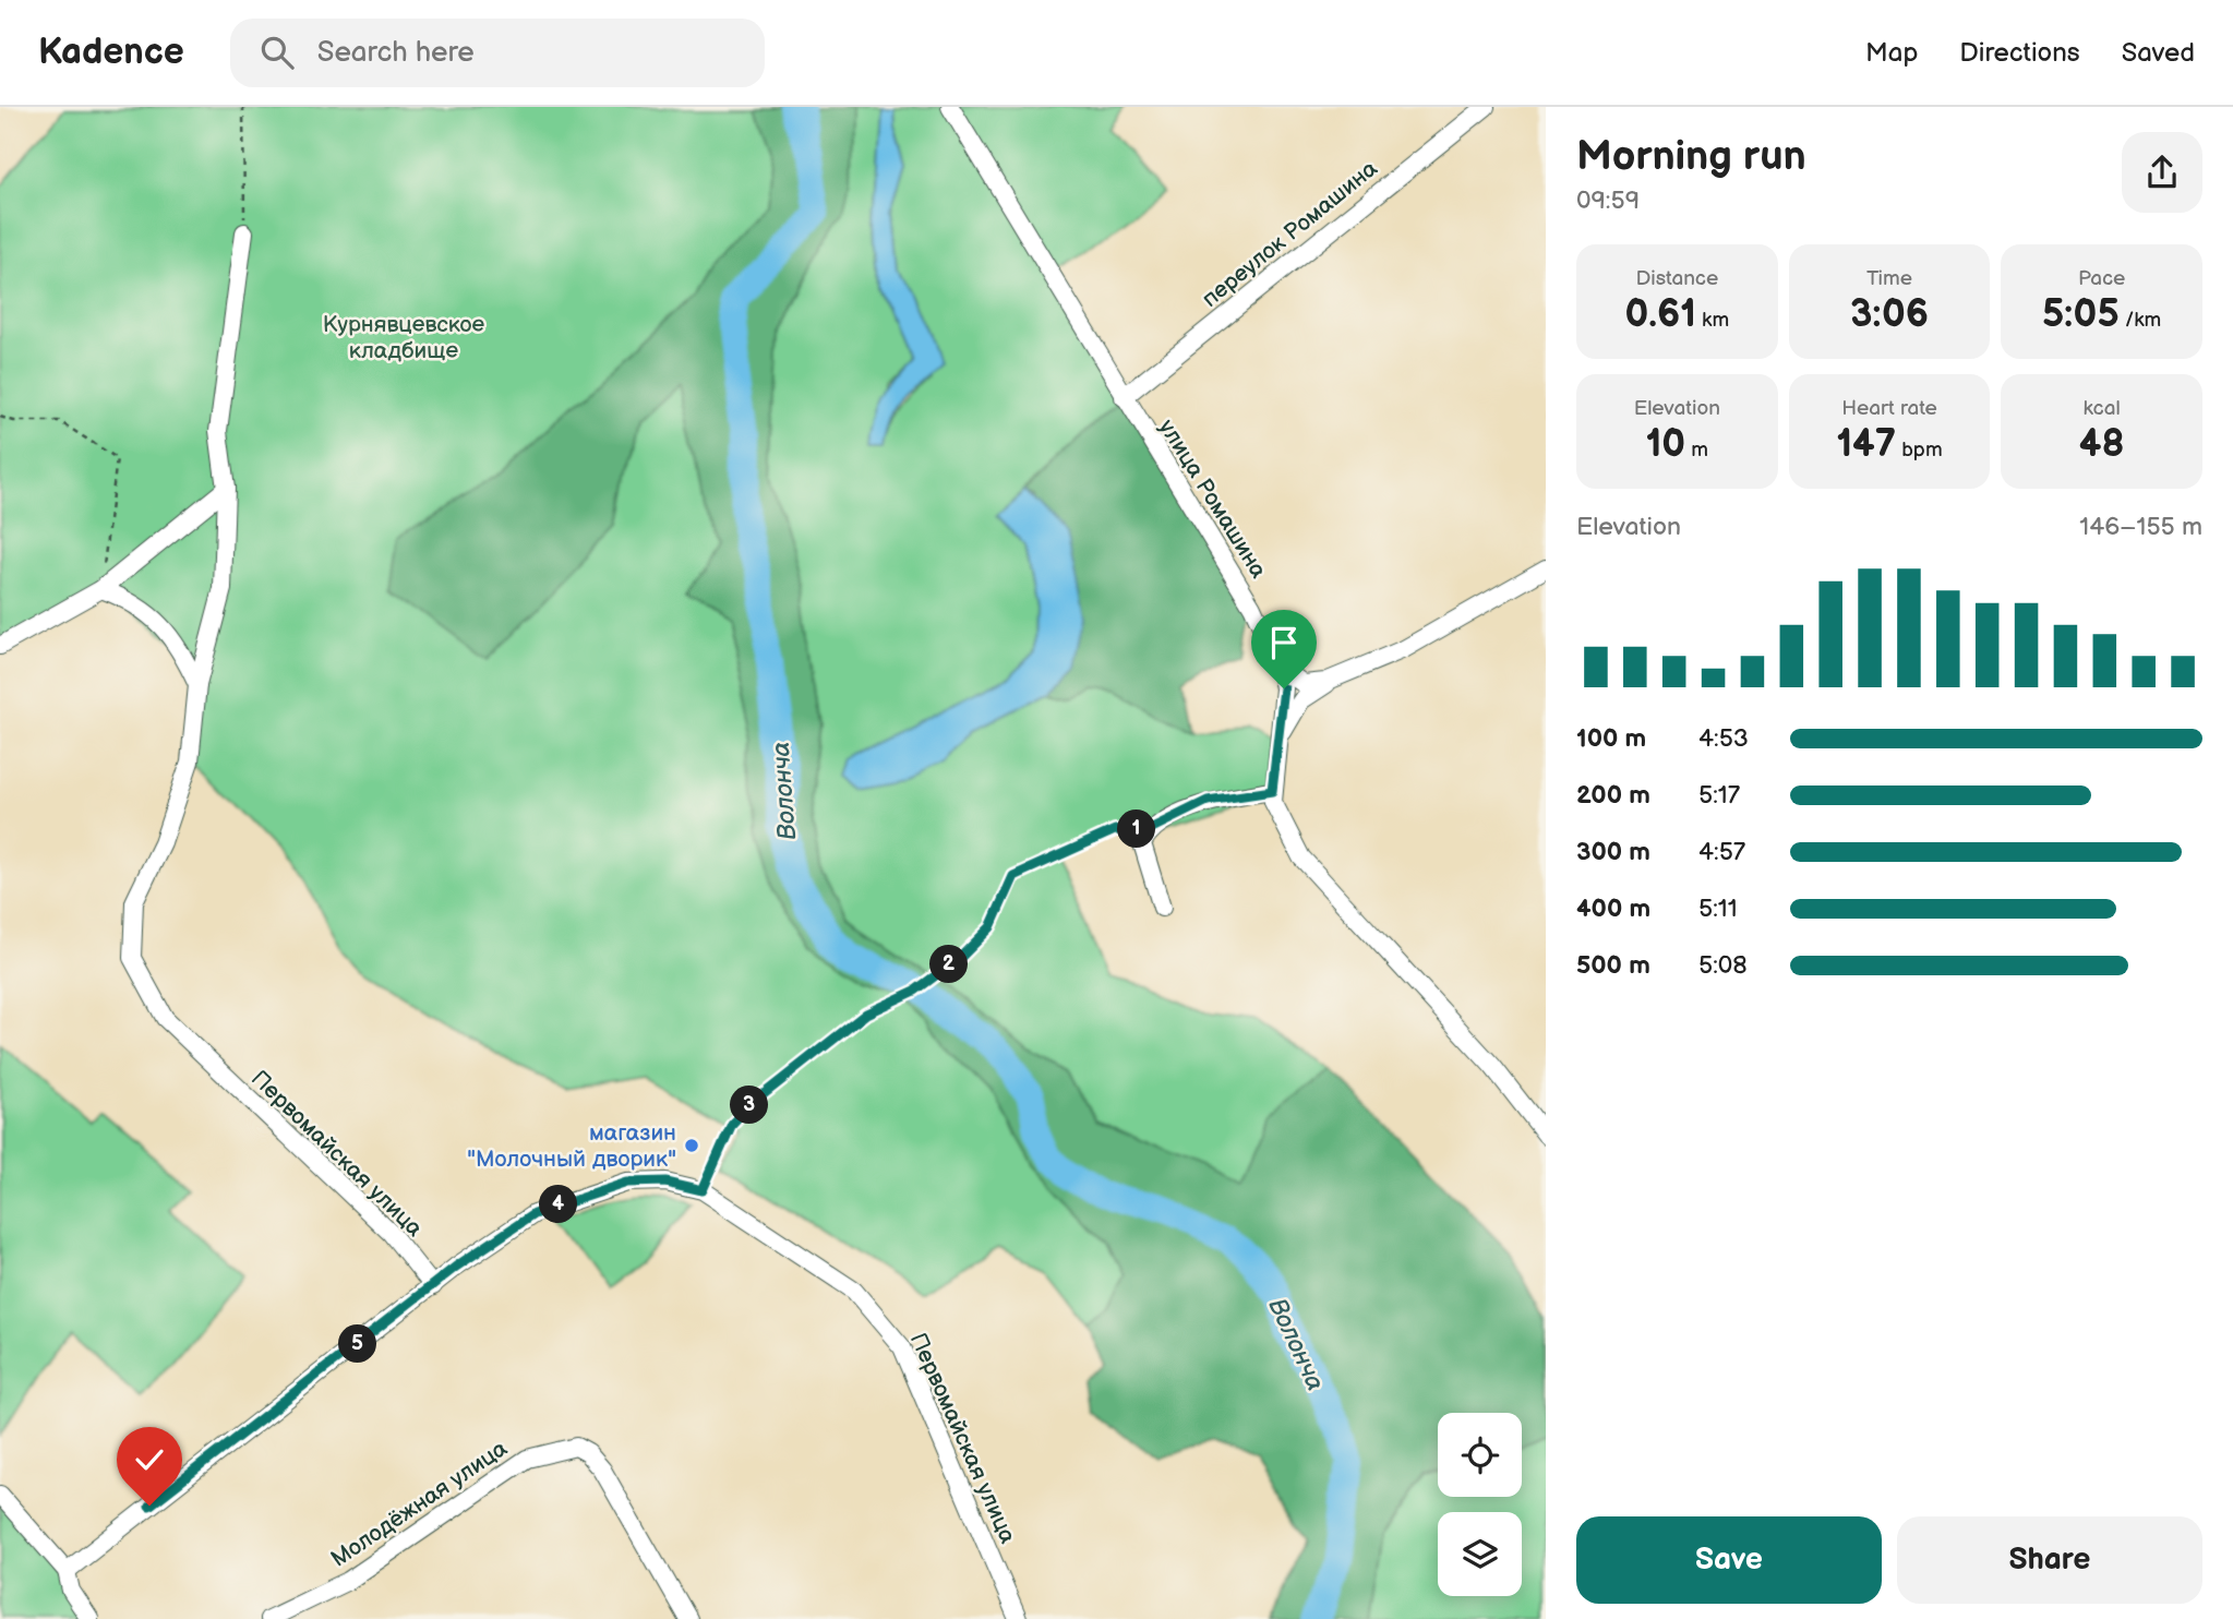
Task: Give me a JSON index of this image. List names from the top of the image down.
{
  "streets": {
    "street": [
      "переулок Ромашина",
      "улица Ромашина",
      "Первомайская улица",
      "Молодёжная улица"
    ]
  },
  "crossings": [
    ["переулок Ромашина", "улица Ромашина"]
  ],
  "water": ["Волонча"],
  "parks": ["Курнявцевское кладбище"],
  "places": ["магазин \"Молочный дворик\""],
  "page": {
    "header": "Kadence",
    "search": "Search here",
    "nav": ["Map", "Directions", "Saved"],
    "heading": ["Morning run", "09:59"],
    "stats": [
      ["Distance", "0.61 km"],
      ["Time", "3:06"],
      ["Pace", "5:05 /km"],
      ["Elevation", "10 m"],
      ["Heart rate", "147 bpm"],
      ["kcal", "48"]
    ],
    "chart": ["Elevation", "146–155 m"],
    "list": [
      {
        "name": "100 m",
        "note": "4:53"
      },
      {
        "name": "200 m",
        "note": "5:17"
      },
      {
        "name": "300 m",
        "note": "4:57"
      },
      {
        "name": "400 m",
        "note": "5:11"
      },
      {
        "name": "500 m",
        "note": "5:08"
      }
    ],
    "pins": [
      "1",
      "2",
      "3",
      "4",
      "5"
    ],
    "buttons": ["Save", "Share"]
  }
}
